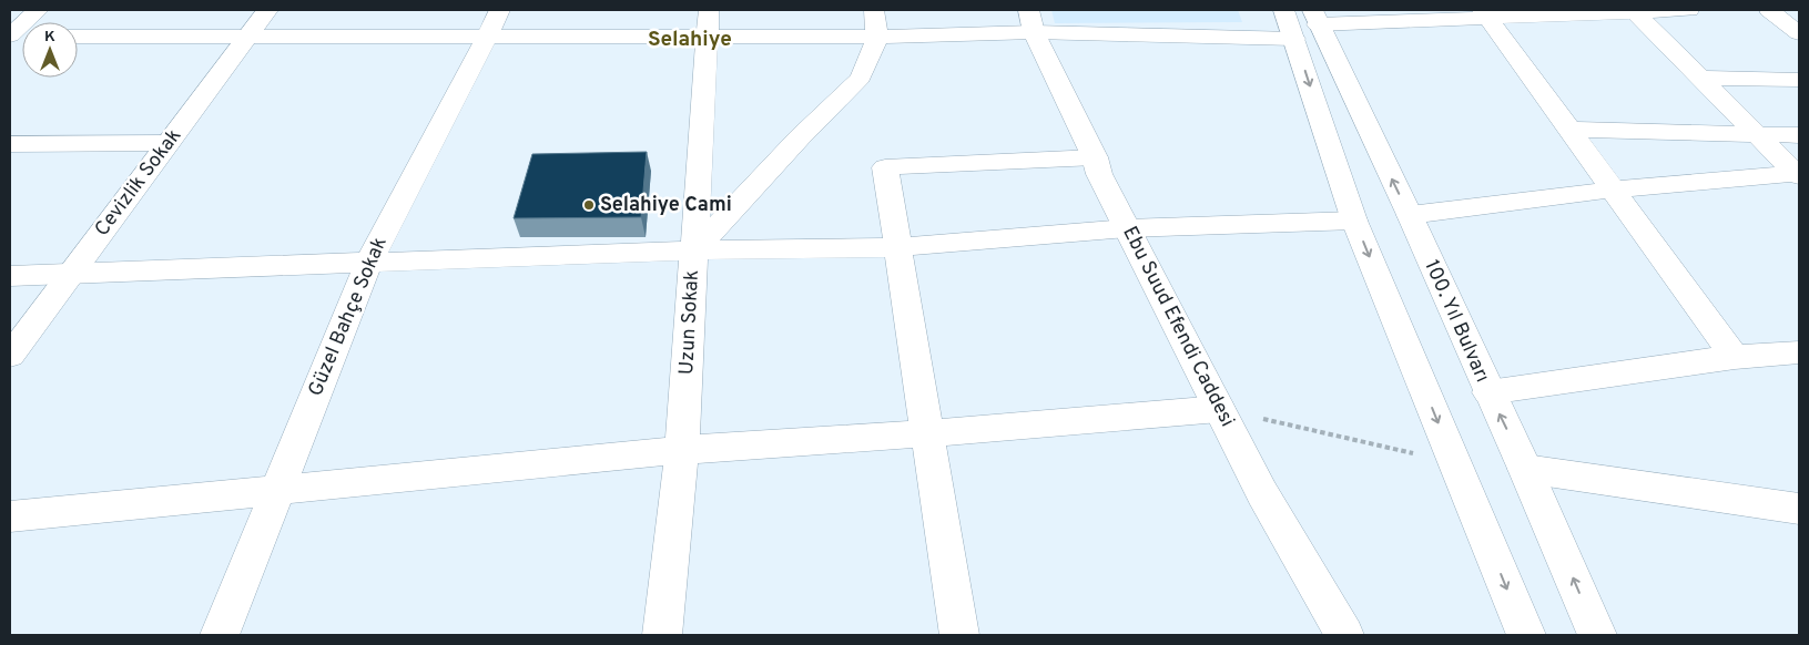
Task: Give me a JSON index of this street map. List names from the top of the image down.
{
  "streets": {
    "street": [
      "Cevizlik Sokak",
      "Güzel Bahçe Sokak",
      "100. Yıl Bulvarı",
      "Uzun Sokak",
      "Ebu Suud Efendi Caddesi"
    ]
  },
  "districts": ["Selahiye"],
  "places": ["Selahiye Cami"],
  "north": "top"
}
